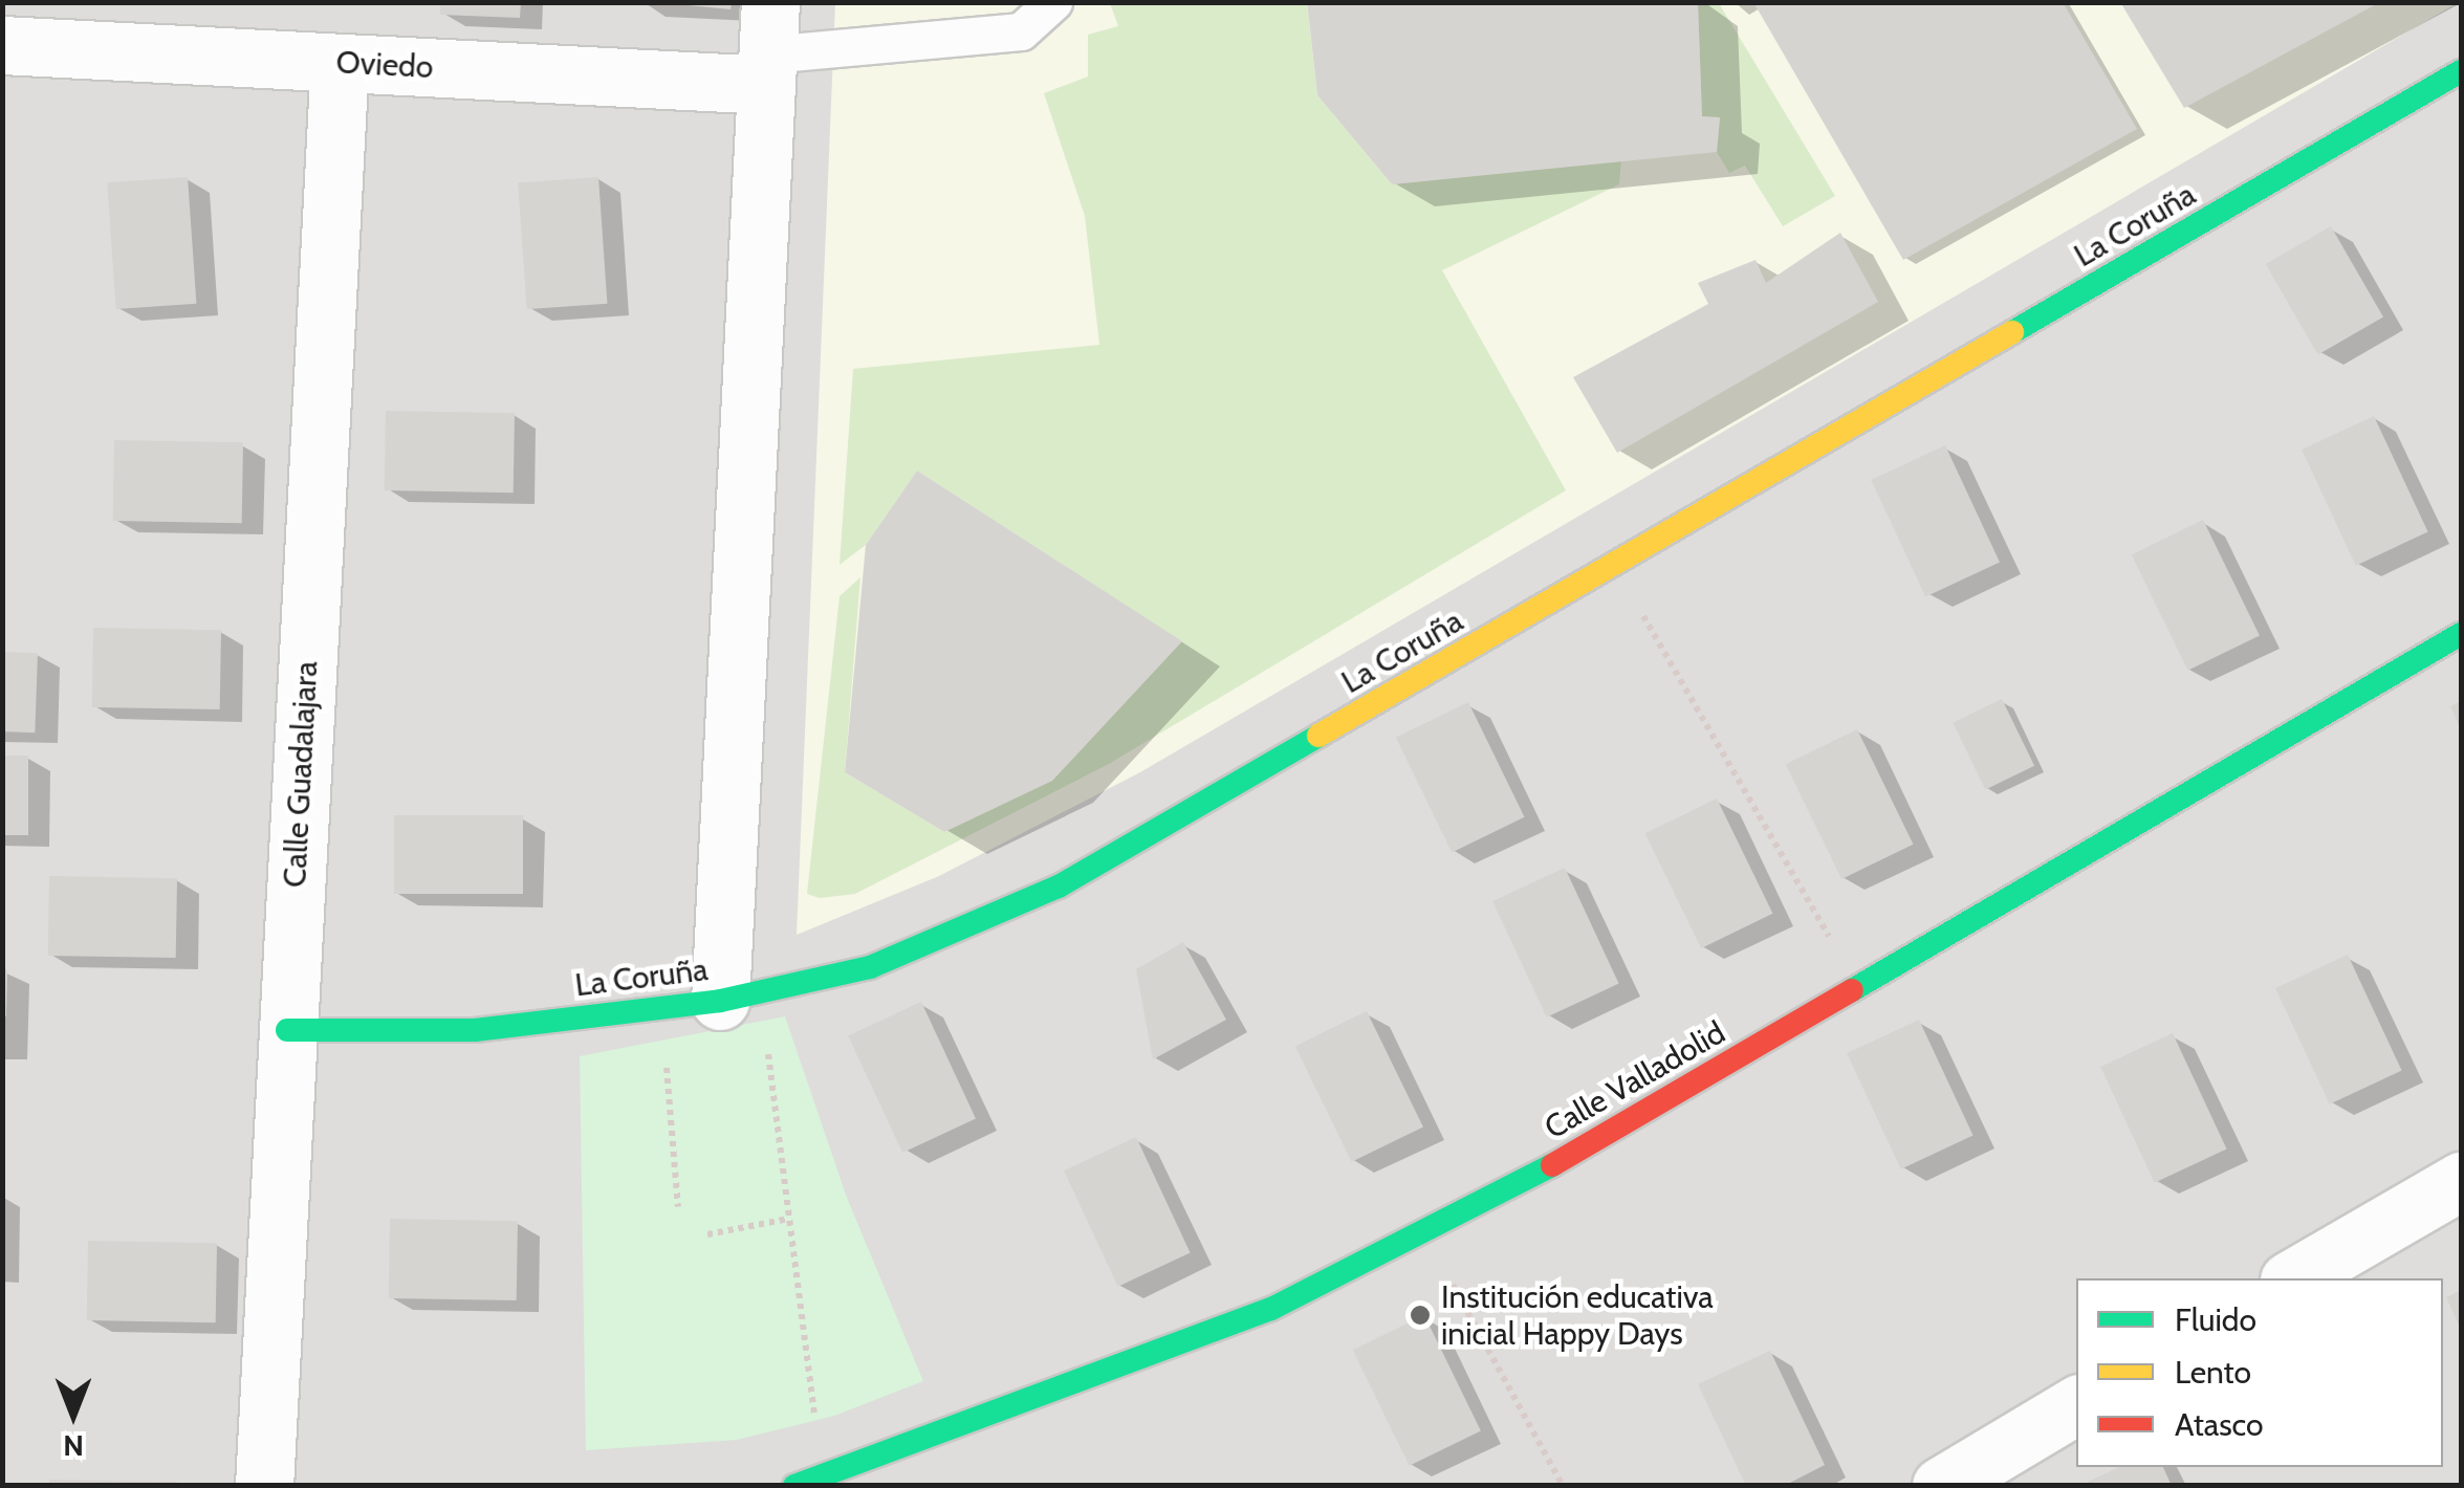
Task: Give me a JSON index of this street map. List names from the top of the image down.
{
  "streets": {
    "street": [
      "Oviedo",
      "La Coruña",
      "Calle Guadalajara",
      "Calle Valladolid"
    ]
  },
  "crossings": [
    ["Oviedo", "Calle Guadalajara"],
    ["La Coruña", "Calle Guadalajara"]
  ],
  "places": ["Institución educativa inicial Happy Days"],
  "legend": ["Fluido", "Lento", "Atasco"],
  "north": "bottom"
}
